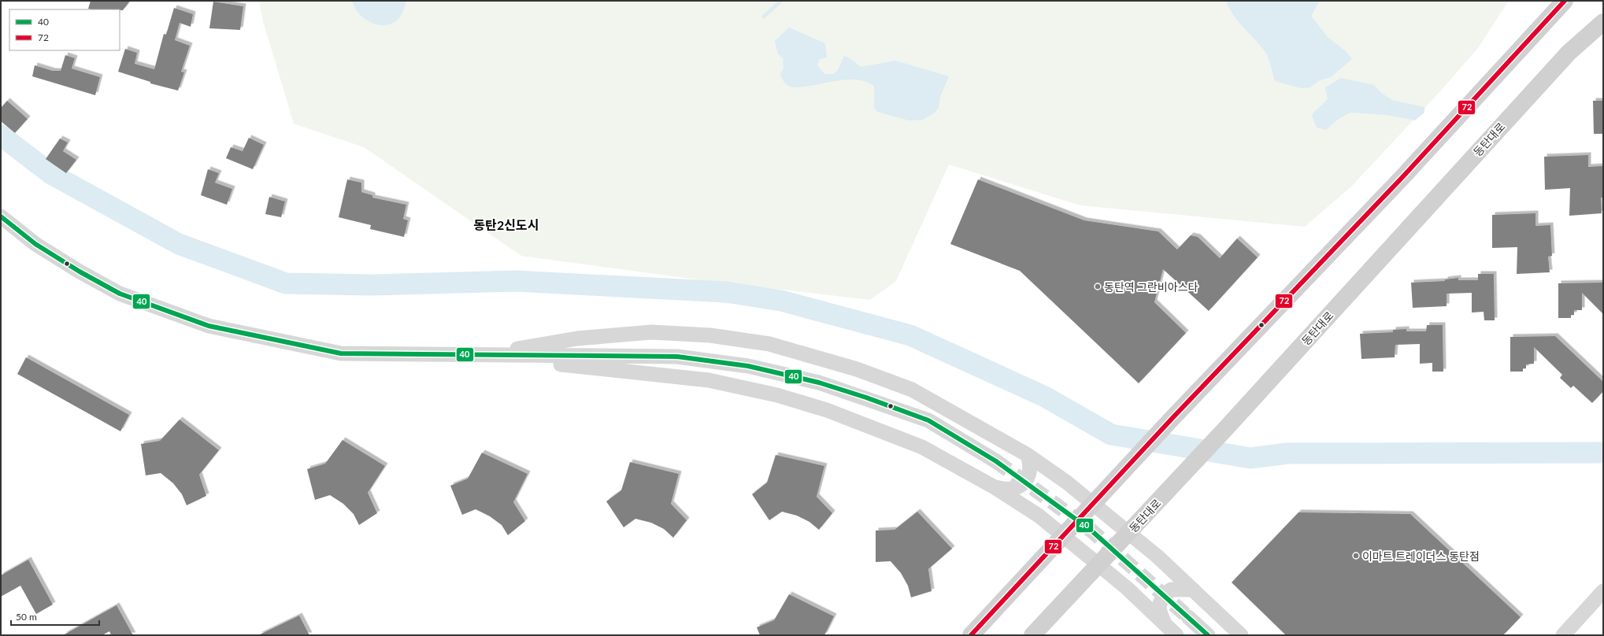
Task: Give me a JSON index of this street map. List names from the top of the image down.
{
  "streets": {
    "main road": ["동탄대로"]
  },
  "districts": ["동탄2신도시"],
  "places": ["동탄역 그란비아스타", "이마트 트레이더스 동탄점"],
  "lines": ["transit line 72", "transit line 40"],
  "legend": ["40", "72"],
  "scale_bar": "50 m"
}
